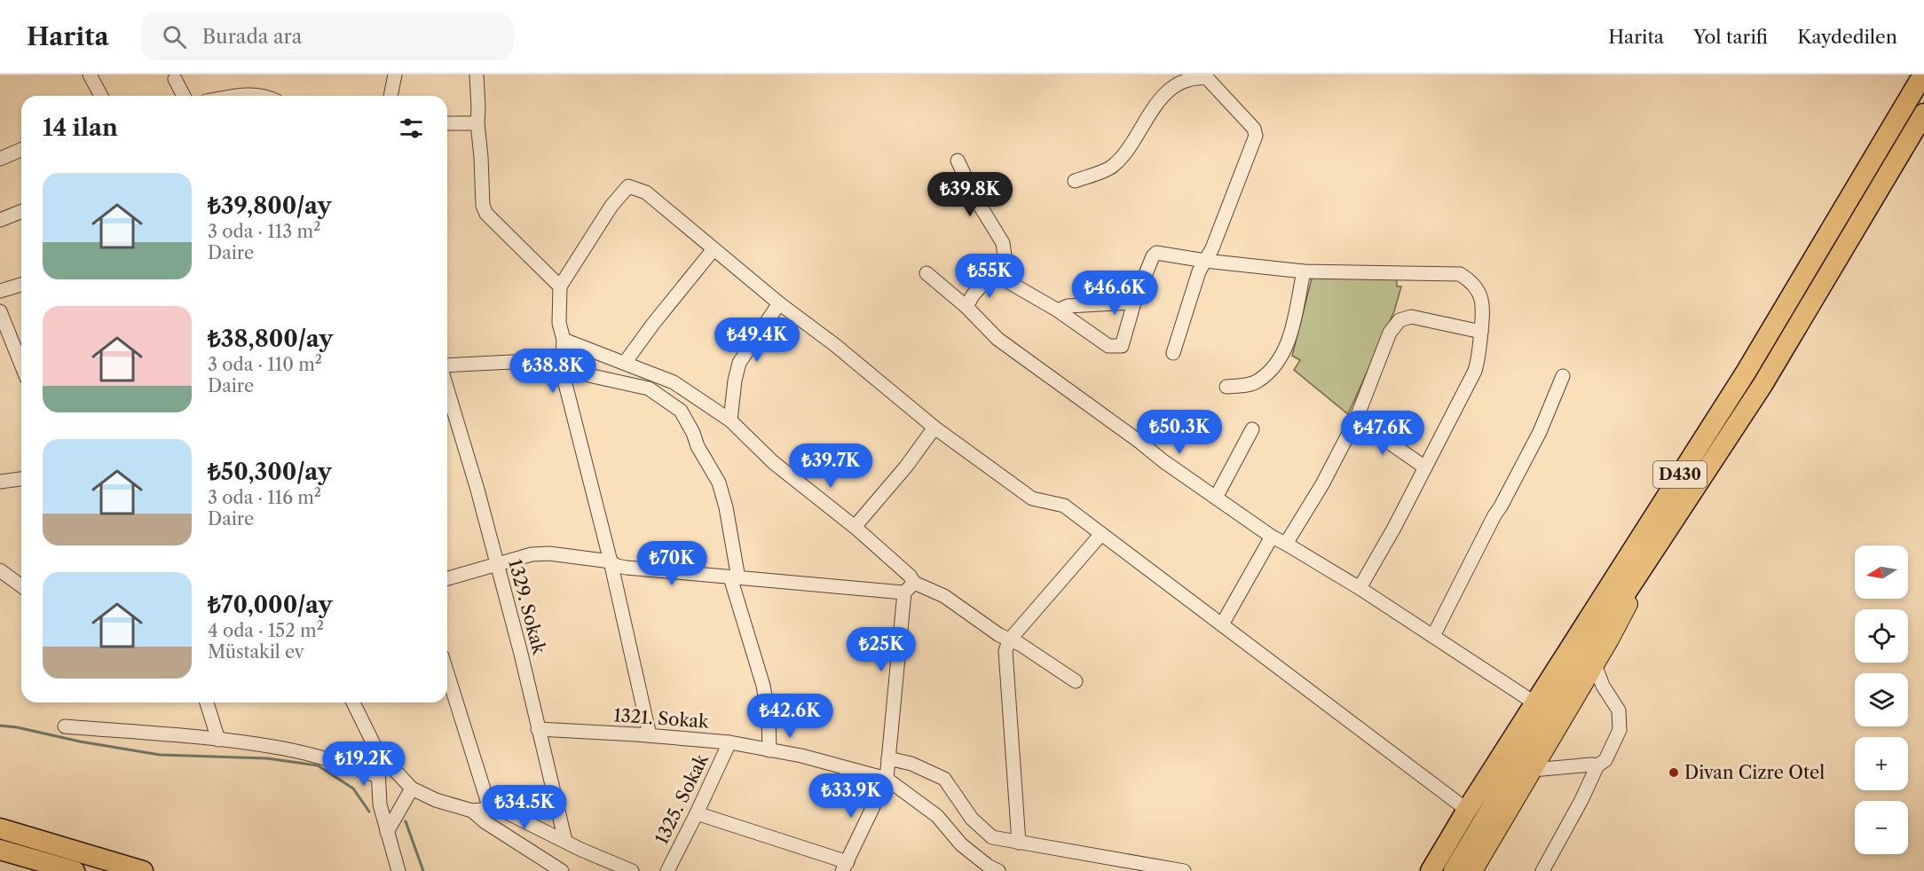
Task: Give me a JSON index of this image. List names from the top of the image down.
{
  "streets": {
    "highway": ["D430"],
    "street": ["1329. Sokak", "1321. Sokak", "1325. Sokak"]
  },
  "crossings": [
    ["1329. Sokak", "1321. Sokak"],
    ["1321. Sokak", "1325. Sokak"]
  ],
  "places": ["Divan Cizre Otel"],
  "north": "left",
  "page": {
    "header": "Harita",
    "search": "Burada ara",
    "nav": ["Harita", "Yol tarifi", "Kaydedilen"],
    "heading": "14 ilan",
    "list": [
      {
        "name": "₺39,800/ay",
        "note": "3 oda · 113 m² · Daire"
      },
      {
        "name": "₺38,800/ay",
        "note": "3 oda · 110 m² · Daire"
      },
      {
        "name": "₺50,300/ay",
        "note": "3 oda · 116 m² · Daire"
      },
      {
        "name": "₺70,000/ay",
        "note": "4 oda · 152 m² · Müstakil ev"
      }
    ],
    "price": [
      "₺39.8K",
      "₺55K",
      "₺46.6K",
      "₺49.4K",
      "₺38.8K",
      "₺50.3K",
      "₺47.6K",
      "₺39.7K",
      "₺70K",
      "₺25K",
      "₺42.6K",
      "₺19.2K",
      "₺33.9K",
      "₺34.5K"
    ],
    "map_buttons": ["+", "−"]
  }
}
